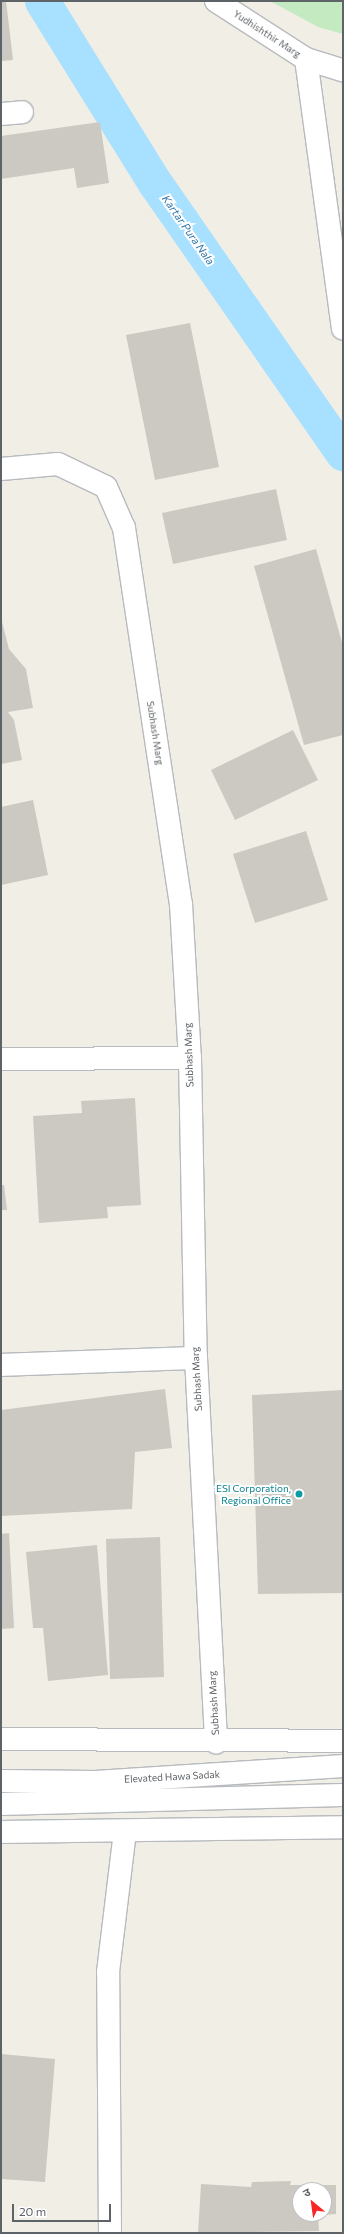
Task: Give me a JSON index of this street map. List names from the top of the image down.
{
  "streets": {
    "street": ["Yudhishthir Marg", "Subhash Marg", "Elevated Hawa Sadak"]
  },
  "water": ["Kartar Pura Nala"],
  "places": ["ESI Corporation, Regional Office"],
  "scale_bar": "20 m",
  "north": "top left"
}
